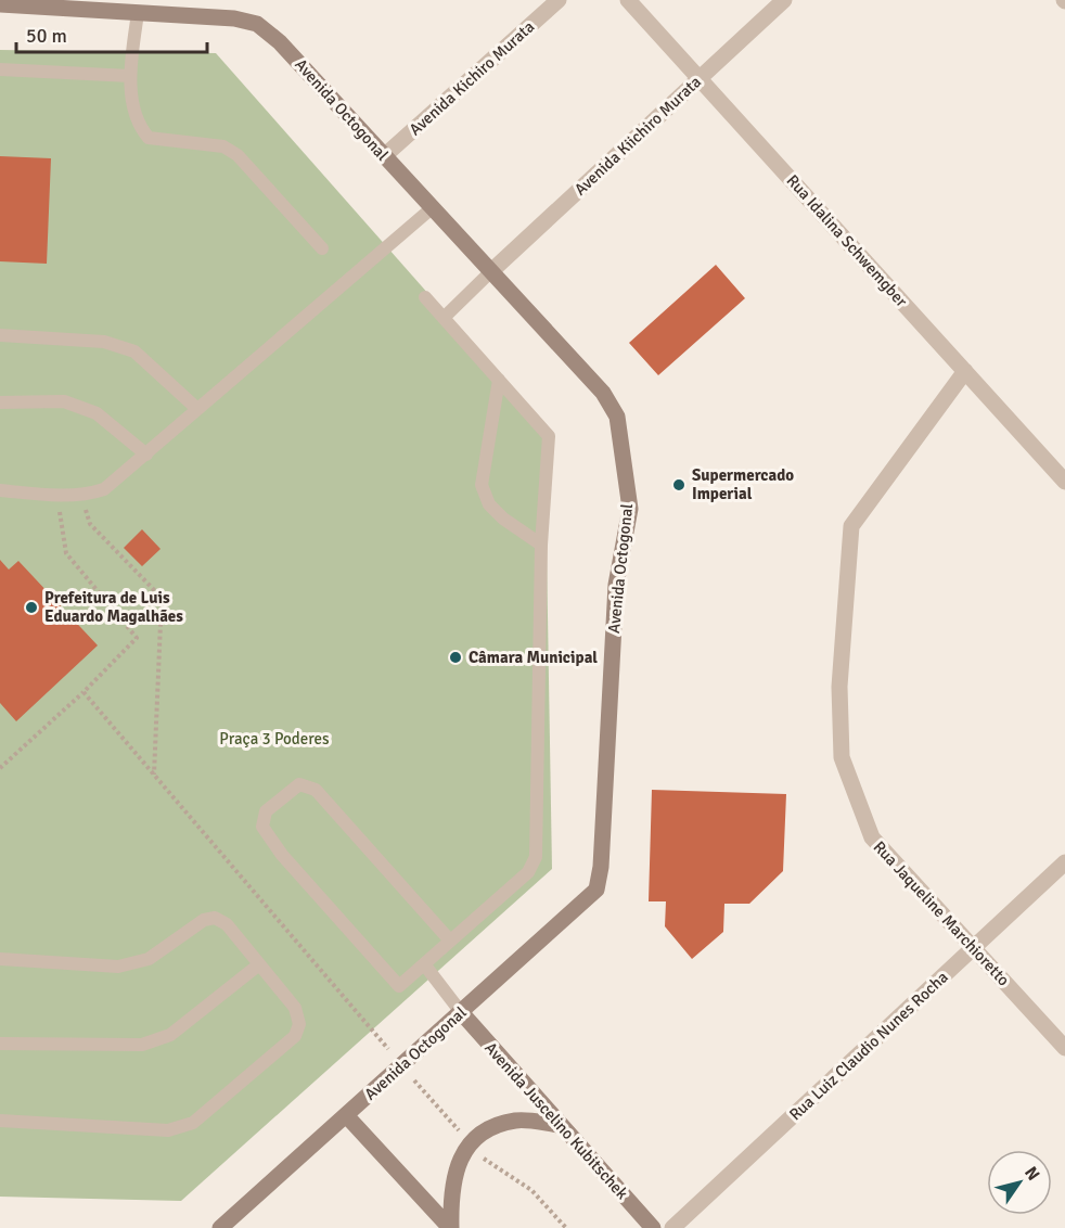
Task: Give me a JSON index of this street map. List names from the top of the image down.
{
  "streets": {
    "main road": ["Avenida Octogonal", "Avenida Juscelino Kubitschek"],
    "street": [
      "Avenida Kichiro Murata",
      "Avenida Kiichiro Murata",
      "Rua Idalina Schwemgber",
      "Rua Jaqueline Marchioretto",
      "Rua Luiz Claudio Nunes Rocha"
    ]
  },
  "crossings": [
    ["Avenida Kichiro Murata", "Avenida Octogonal"],
    ["Avenida Octogonal", "Avenida Kiichiro Murata"],
    ["Avenida Octogonal", "Avenida Juscelino Kubitschek"],
    ["Avenida Kiichiro Murata", "Rua Idalina Schwemgber"],
    ["Rua Idalina Schwemgber", "Rua Jaqueline Marchioretto"],
    ["Rua Jaqueline Marchioretto", "Rua Luiz Claudio Nunes Rocha"]
  ],
  "parks": ["Praça 3 Poderes"],
  "places": ["Supermercado Imperial", "Prefeitura de Luis Eduardo Magalhães", "Câmara Municipal"],
  "scale_bar": "50 m",
  "north": "top right"
}
